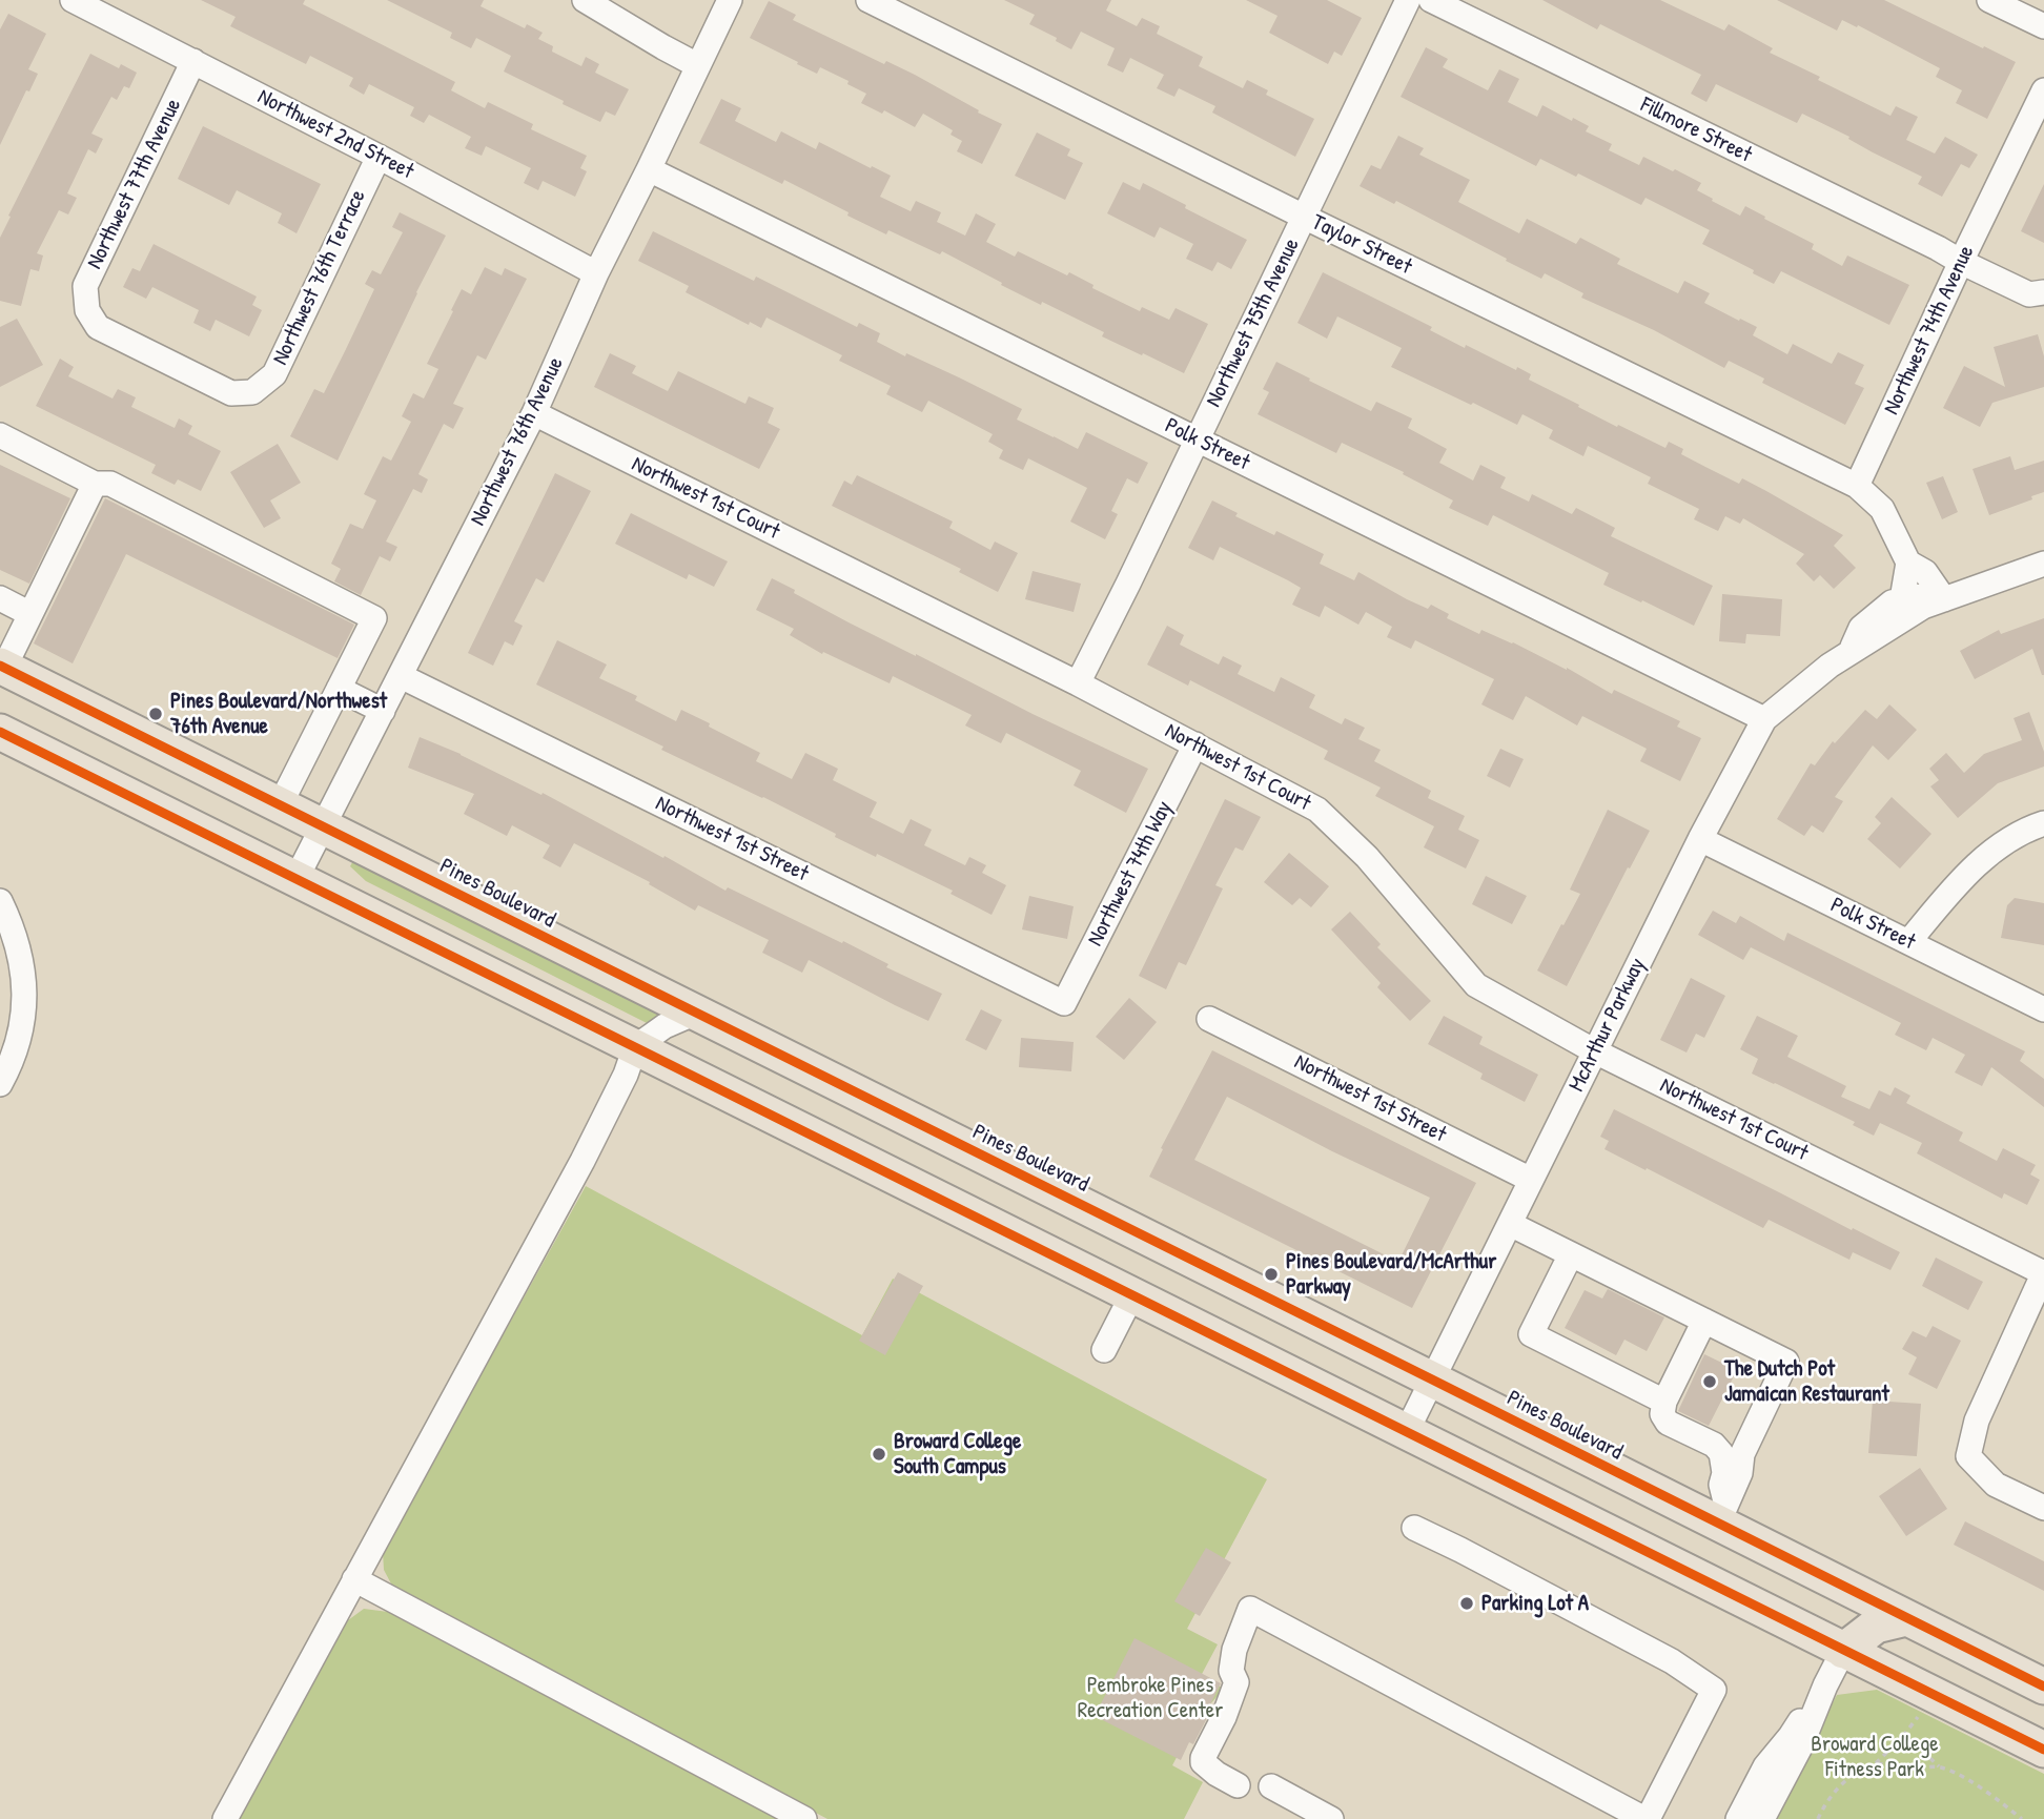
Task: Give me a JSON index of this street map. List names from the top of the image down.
{
  "streets": {
    "highway": ["Pines Boulevard"],
    "street": [
      "Fillmore Street",
      "Northwest 2nd Street",
      "Northwest 77th Avenue",
      "Taylor Street",
      "Northwest 76th Terrace",
      "Northwest 75th Avenue",
      "Northwest 74th Avenue",
      "Northwest 76th Avenue",
      "Polk Street",
      "Northwest 1st Court",
      "Northwest 1st Street",
      "Northwest 74th Way",
      "McArthur Parkway"
    ]
  },
  "crossings": [
    ["Fillmore Street", "Northwest 74th Avenue"],
    ["Northwest 2nd Street", "Northwest 77th Avenue"],
    ["Northwest 2nd Street", "Northwest 76th Terrace"],
    ["Northwest 2nd Street", "Northwest 76th Avenue"],
    ["Northwest 77th Avenue", "Northwest 76th Terrace"],
    ["Taylor Street", "Northwest 75th Avenue"],
    ["Taylor Street", "Northwest 74th Avenue"],
    ["Northwest 75th Avenue", "Polk Street"],
    ["Northwest 75th Avenue", "Northwest 1st Court"],
    ["Northwest 76th Avenue", "Polk Street"],
    ["Northwest 76th Avenue", "Northwest 1st Court"],
    ["Northwest 76th Avenue", "Northwest 1st Street"],
    ["Northwest 76th Avenue", "Pines Boulevard"],
    ["Polk Street", "McArthur Parkway"],
    ["Northwest 1st Court", "Northwest 74th Way"],
    ["Northwest 1st Court", "McArthur Parkway"],
    ["Northwest 1st Street", "Northwest 74th Way"],
    ["Northwest 1st Street", "McArthur Parkway"],
    ["Pines Boulevard", "McArthur Parkway"]
  ],
  "parks": ["Pembroke Pines Recreation Center", "Broward College Fitness Park"],
  "places": [
    "Pines Boulevard/Northwest 76th Avenue",
    "Pines Boulevard/McArthur Parkway",
    "The Dutch Pot Jamaican Restaurant",
    "Broward College South Campus",
    "Parking Lot A"
  ]
}
